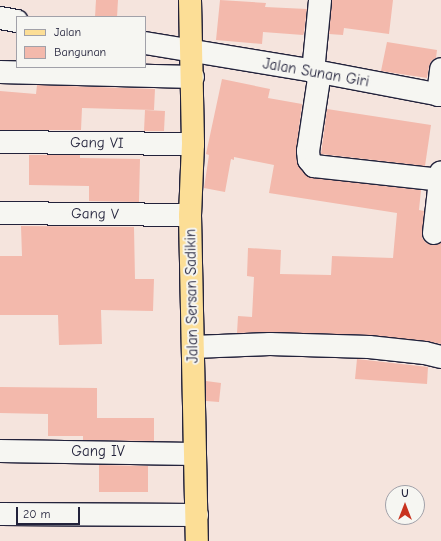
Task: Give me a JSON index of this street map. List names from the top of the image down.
{
  "streets": {
    "main road": ["Jalan Sersan Sadikin"],
    "street": [
      "Jalan Sunan Giri",
      "Gang VI",
      "Gang V",
      "Gang IV"
    ]
  },
  "crossings": [
    ["Jalan Sunan Giri", "Jalan Sersan Sadikin"],
    ["Gang VI", "Jalan Sersan Sadikin"],
    ["Gang V", "Jalan Sersan Sadikin"],
    ["Jalan Sersan Sadikin", "Gang IV"]
  ],
  "legend": ["Jalan", "Bangunan"],
  "scale_bar": "20 m",
  "north": "top"
}
